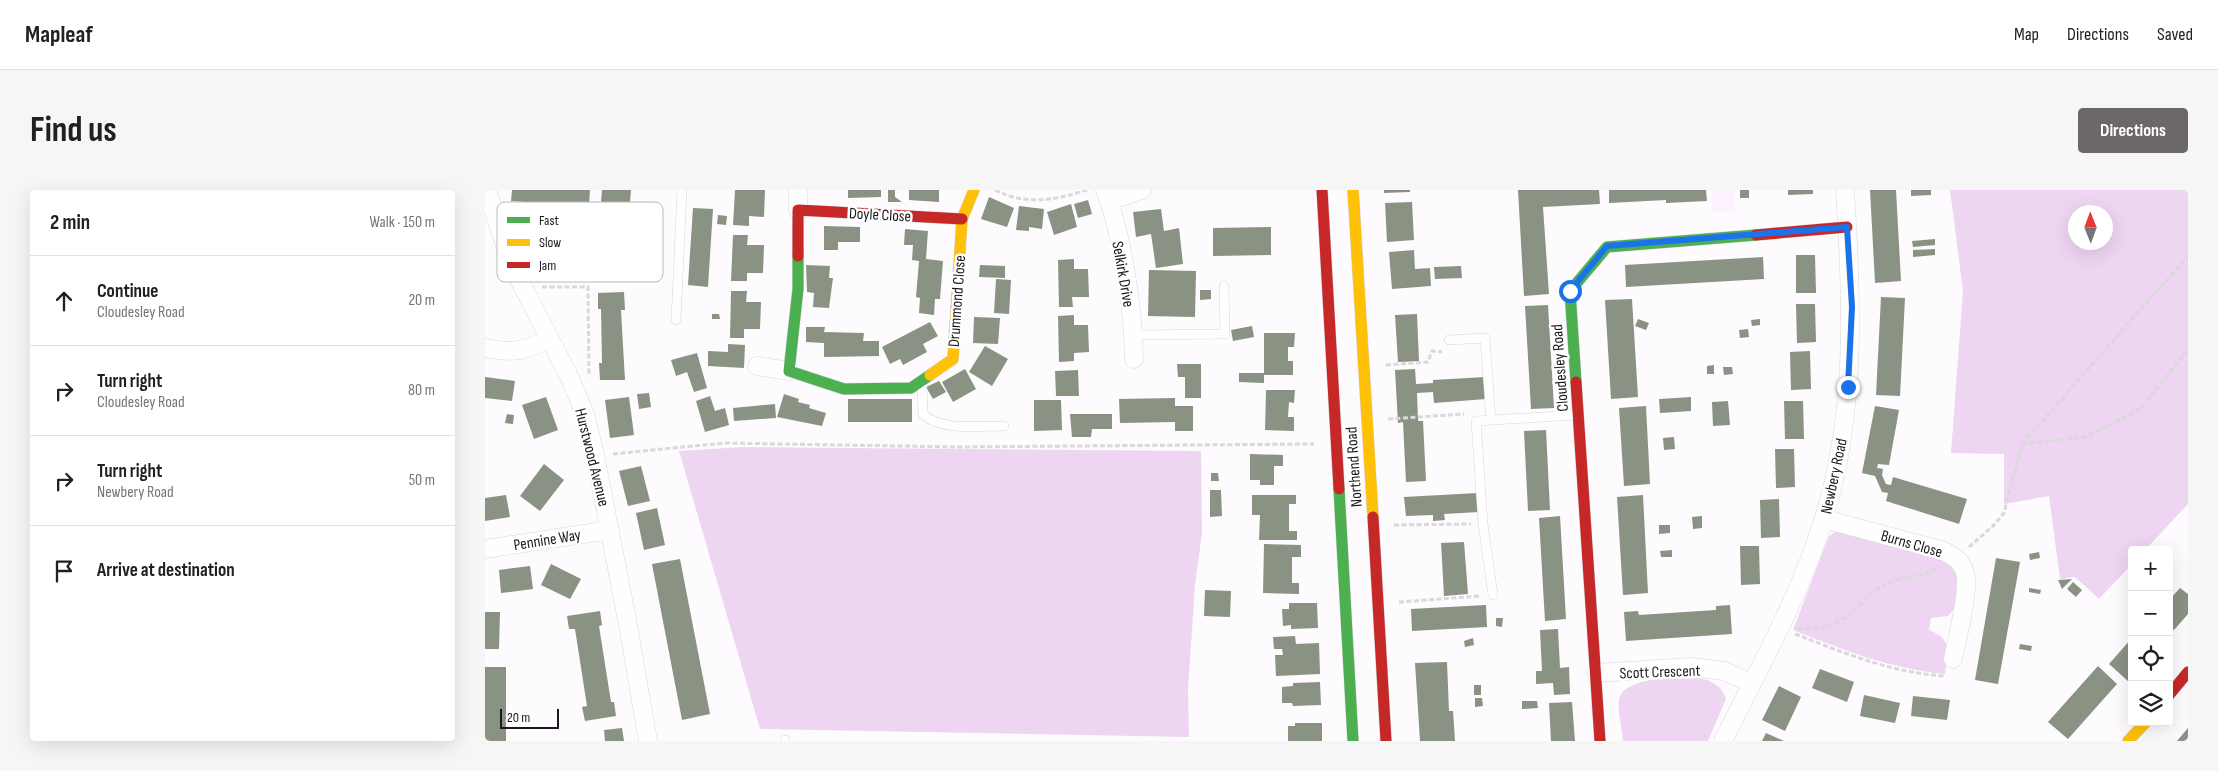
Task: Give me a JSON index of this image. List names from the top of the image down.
{
  "streets": {
    "street": [
      "Doyle Close",
      "Selkirk Drive",
      "Drummond Close",
      "Cloudesley Road",
      "Hurstwood Avenue",
      "Northend Road",
      "Newbery Road",
      "Pennine Way",
      "Burns Close",
      "Scott Crescent"
    ]
  },
  "crossings": [
    ["Doyle Close", "Drummond Close"],
    ["Cloudesley Road", "Newbery Road"],
    ["Cloudesley Road", "Scott Crescent"],
    ["Hurstwood Avenue", "Pennine Way"],
    ["Newbery Road", "Burns Close"],
    ["Newbery Road", "Scott Crescent"]
  ],
  "legend": ["Fast", "Slow", "Jam"],
  "scale_bar": "20 m",
  "north": "top",
  "page": {
    "header": "Mapleaf",
    "nav": ["Map", "Directions", "Saved"],
    "buttons": "Directions",
    "title": "Find us",
    "heading": ["2 min", "Walk · 150 m"],
    "list": [
      ["Continue", "Cloudesley Road", "20 m"],
      ["Turn right", "Cloudesley Road", "80 m"],
      ["Turn right", "Newbery Road", "50 m"],
      "Arrive at destination"
    ],
    "map_buttons": ["+", "−"],
    "scale": "20 m"
  }
}
